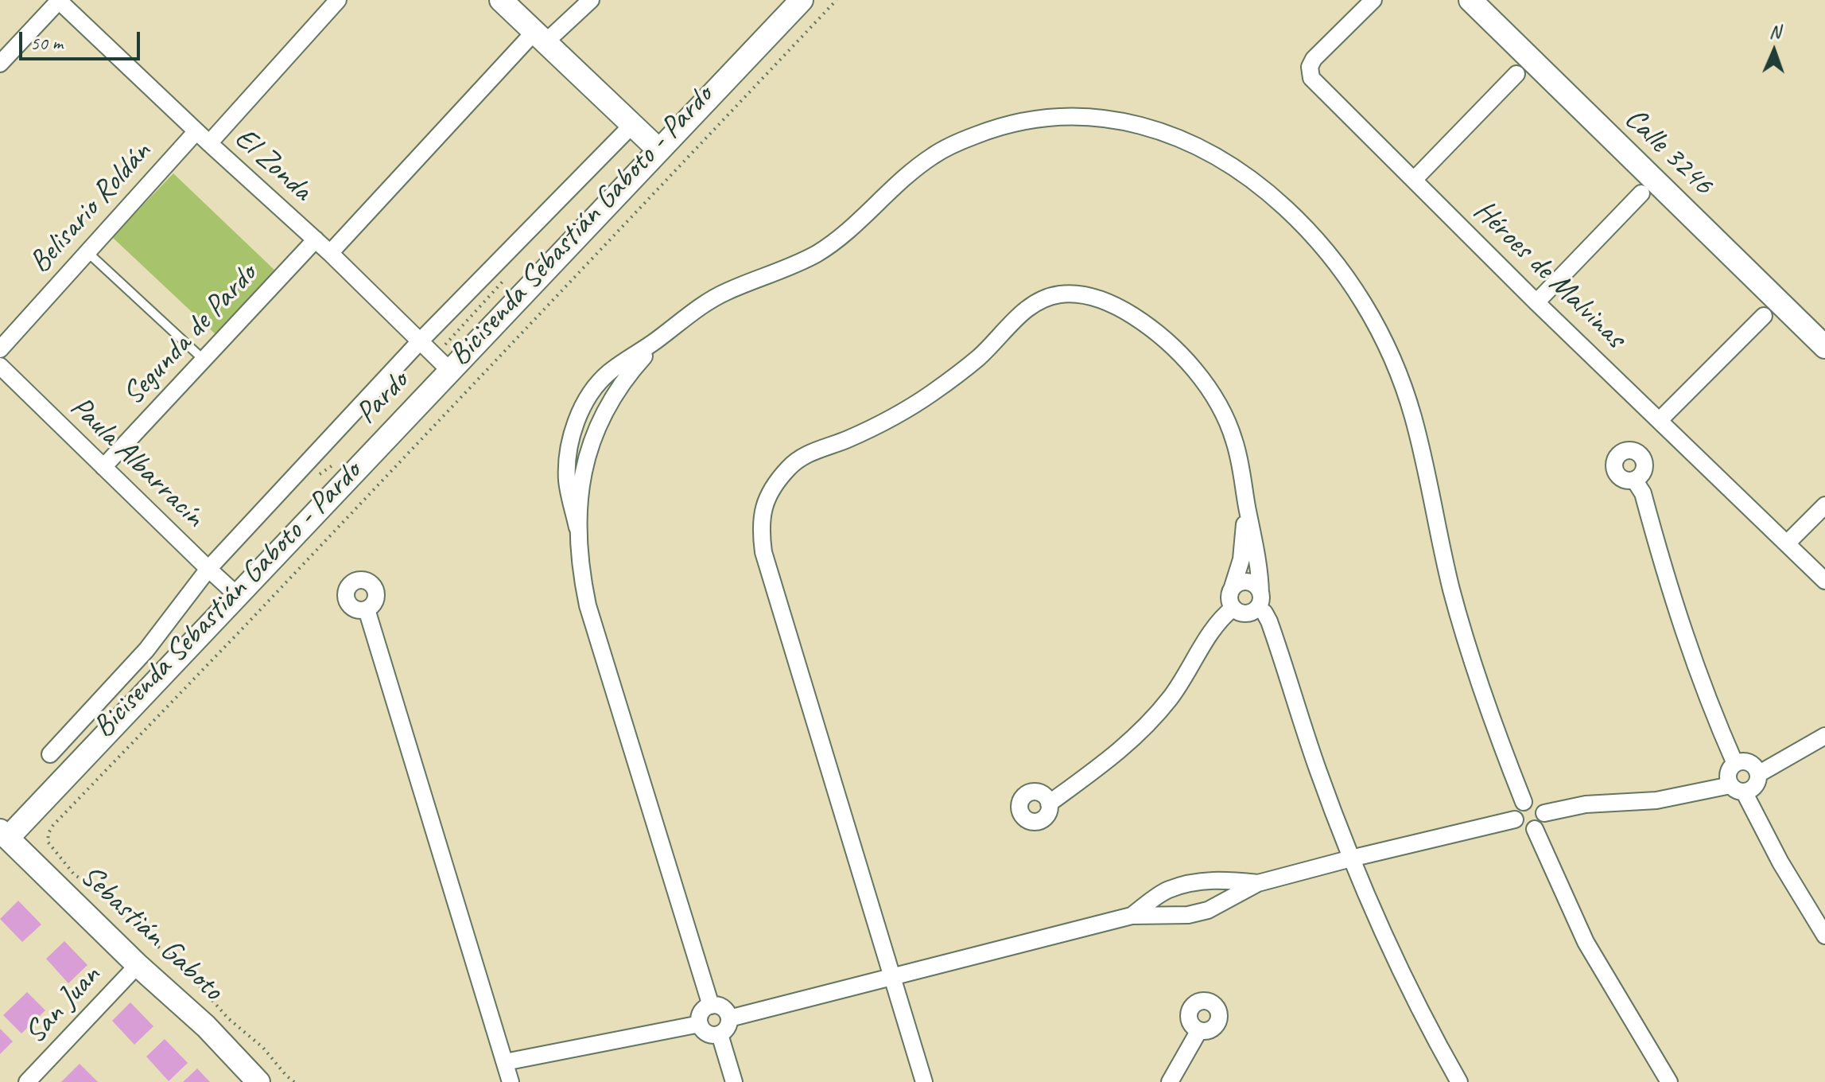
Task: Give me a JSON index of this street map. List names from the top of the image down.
{
  "streets": {
    "street": [
      "Calle 3246",
      "El Zonda",
      "Belisario Roldán",
      "Héroes de Malvinas",
      "Segunda de Pardo",
      "Pardo",
      "Paula Albarracín",
      "Sebastián Gaboto",
      "San Juan"
    ]
  },
  "crossings": [
    ["El Zonda", "Belisario Roldán"],
    ["El Zonda", "Segunda de Pardo"],
    ["El Zonda", "Pardo"],
    ["Segunda de Pardo", "Paula Albarracín"],
    ["Pardo", "Paula Albarracín"],
    ["Pardo", "Sebastián Gaboto"],
    ["Sebastián Gaboto", "San Juan"]
  ],
  "scale_bar": "50 m",
  "north": "top"
}
